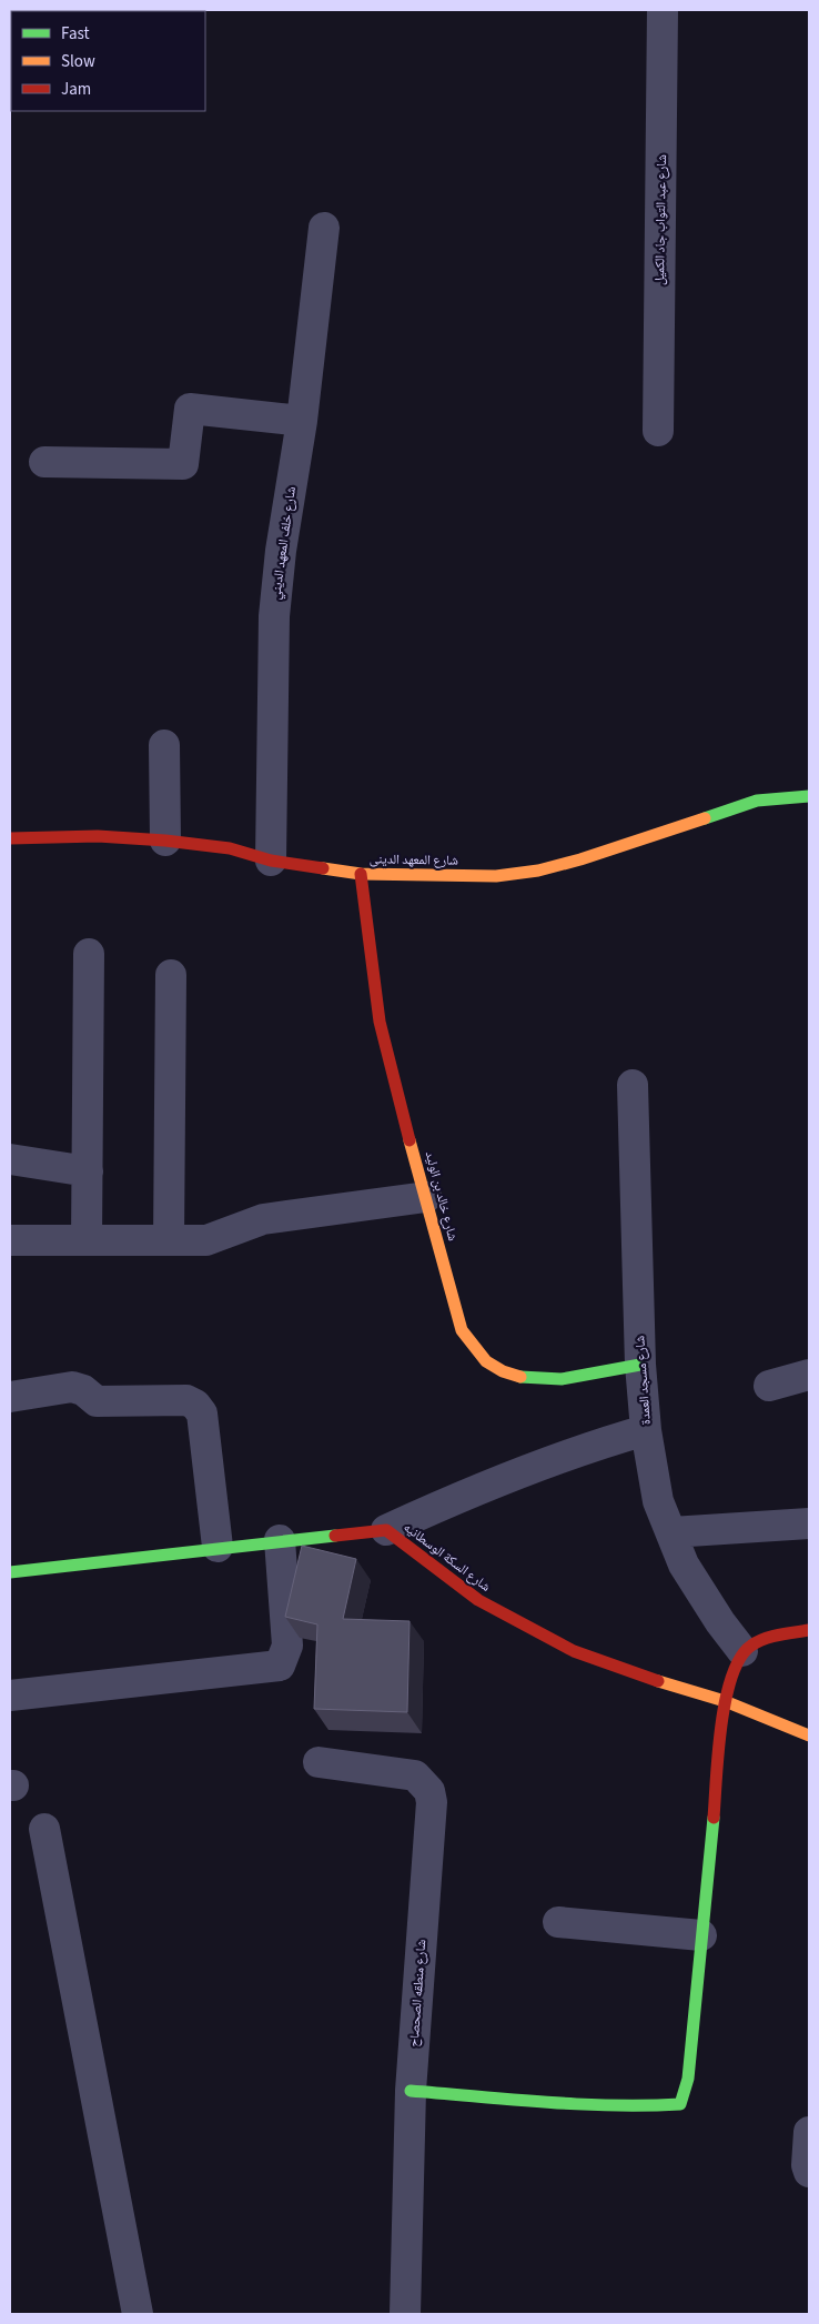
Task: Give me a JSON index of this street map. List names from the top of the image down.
{
  "streets": {
    "street": [
      "شارع عبد التواب جاد الكميل",
      "شارع خلف المعهد الديني",
      "شارع المعهد الدينى",
      "شارع خالد بن الوليد",
      "شارع مسجد العمدة",
      "شارع السكة الوسطانيه",
      "شارع منطقه الصحصاح"
    ]
  },
  "crossings": [
    ["شارع خلف المعهد الديني", "شارع المعهد الدينى"],
    ["شارع المعهد الدينى", "شارع خالد بن الوليد"],
    ["شارع خالد بن الوليد", "شارع مسجد العمدة"]
  ],
  "legend": ["Fast", "Slow", "Jam"]
}
